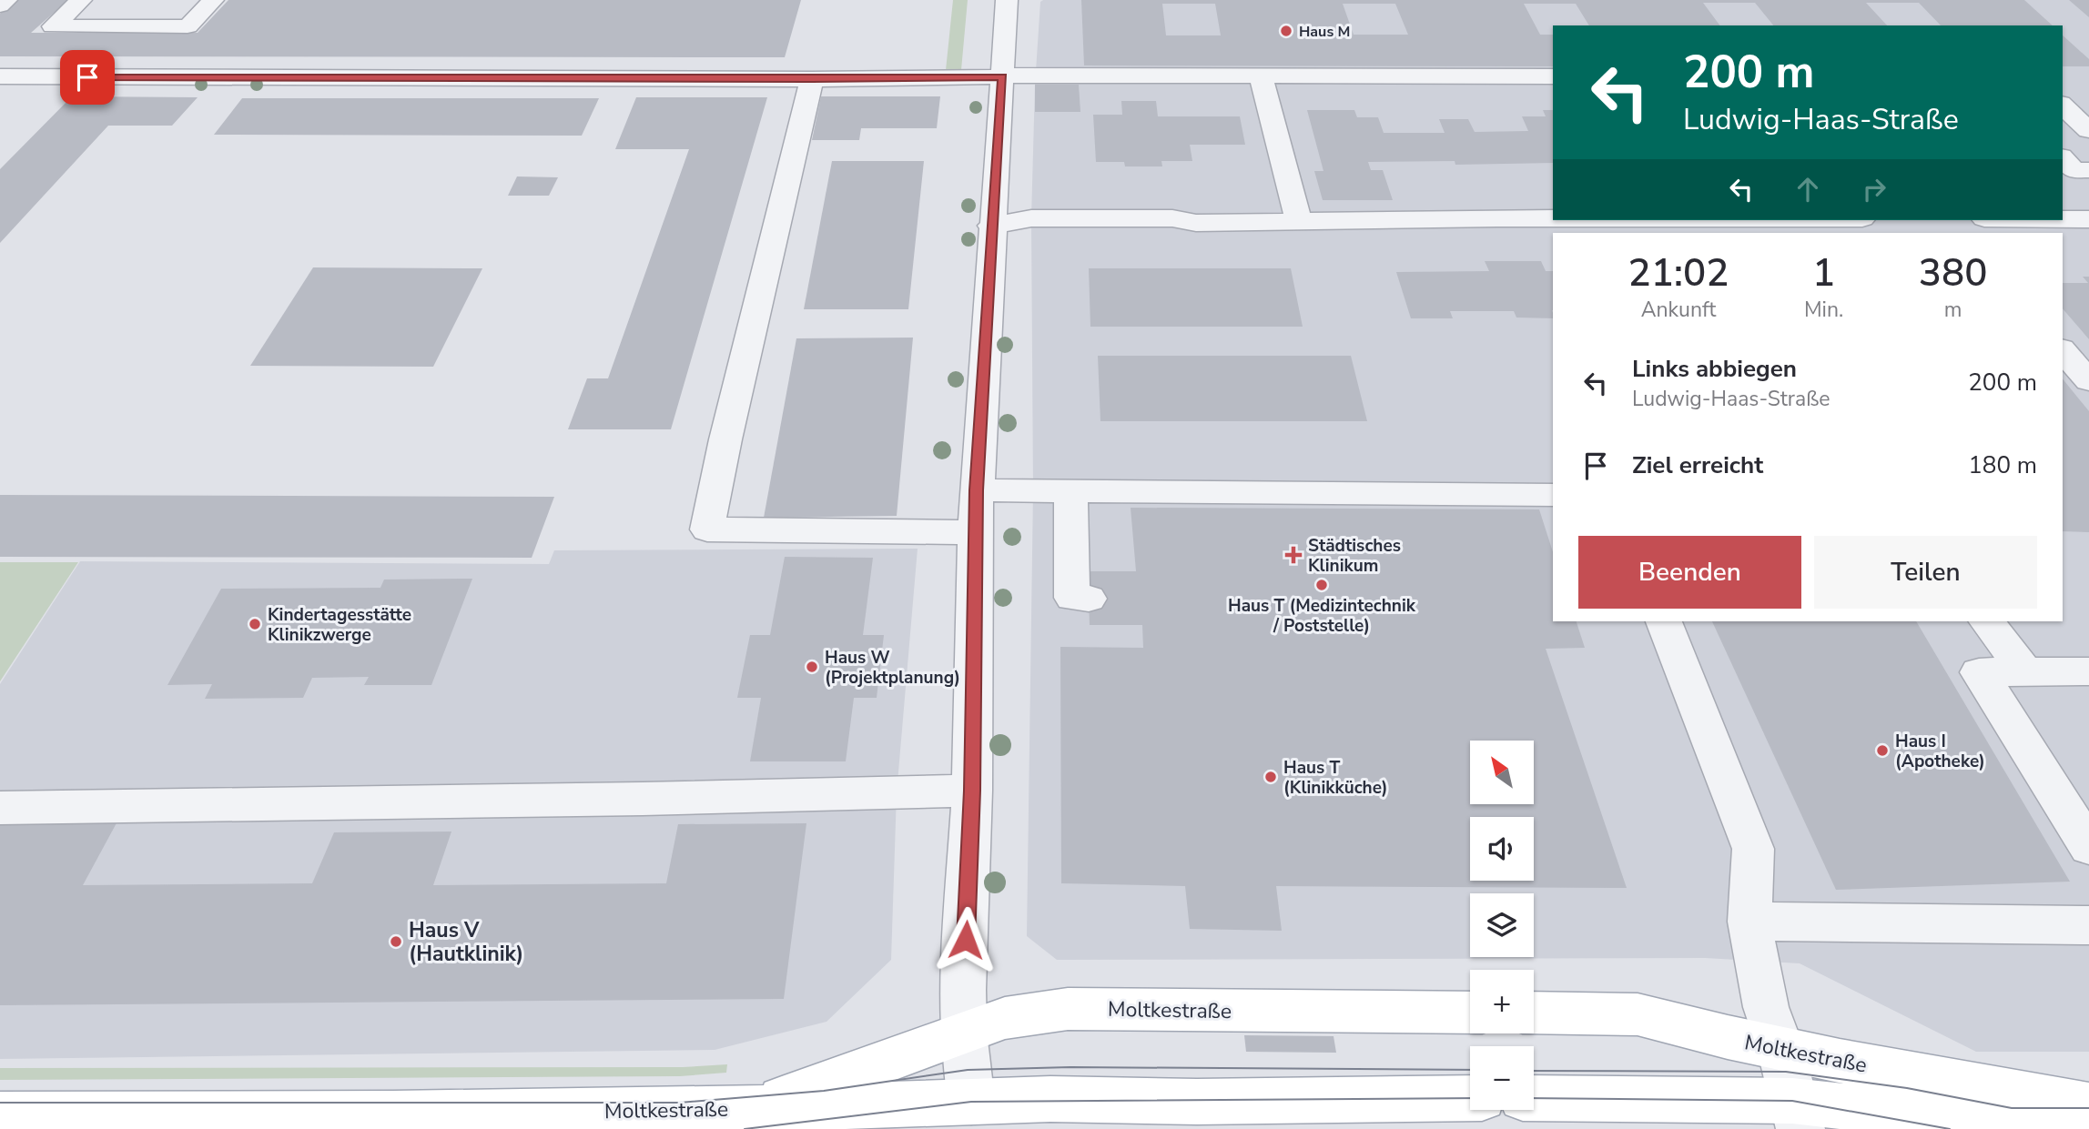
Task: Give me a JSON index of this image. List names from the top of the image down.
{
  "streets": {
    "main road": ["Moltkestraße"]
  },
  "places": {
    "other": [
      "Haus M",
      "Haus T (Medizintechnik / Poststelle)",
      "Kindertagesstätte Klinikzwerge",
      "Haus W (Projektplanung)",
      "Haus I (Apotheke)",
      "Haus T (Klinikküche)",
      "Haus V (Hautklinik)"
    ],
    "health": ["Städtisches Klinikum"]
  },
  "north": "top left",
  "page": {
    "turn": ["200 m", "Ludwig-Haas-Straße"],
    "eta": [
      "21:02",
      "Ankunft",
      "1",
      "Min.",
      "380",
      "m"
    ],
    "list": [
      {
        "name": "Links abbiegen",
        "note": "Ludwig-Haas-Straße",
        "value": "200 m"
      },
      {
        "name": "Ziel erreicht",
        "value": "180 m"
      }
    ],
    "buttons": ["Beenden", "Teilen"],
    "map_buttons": ["+", "−"]
  }
}
